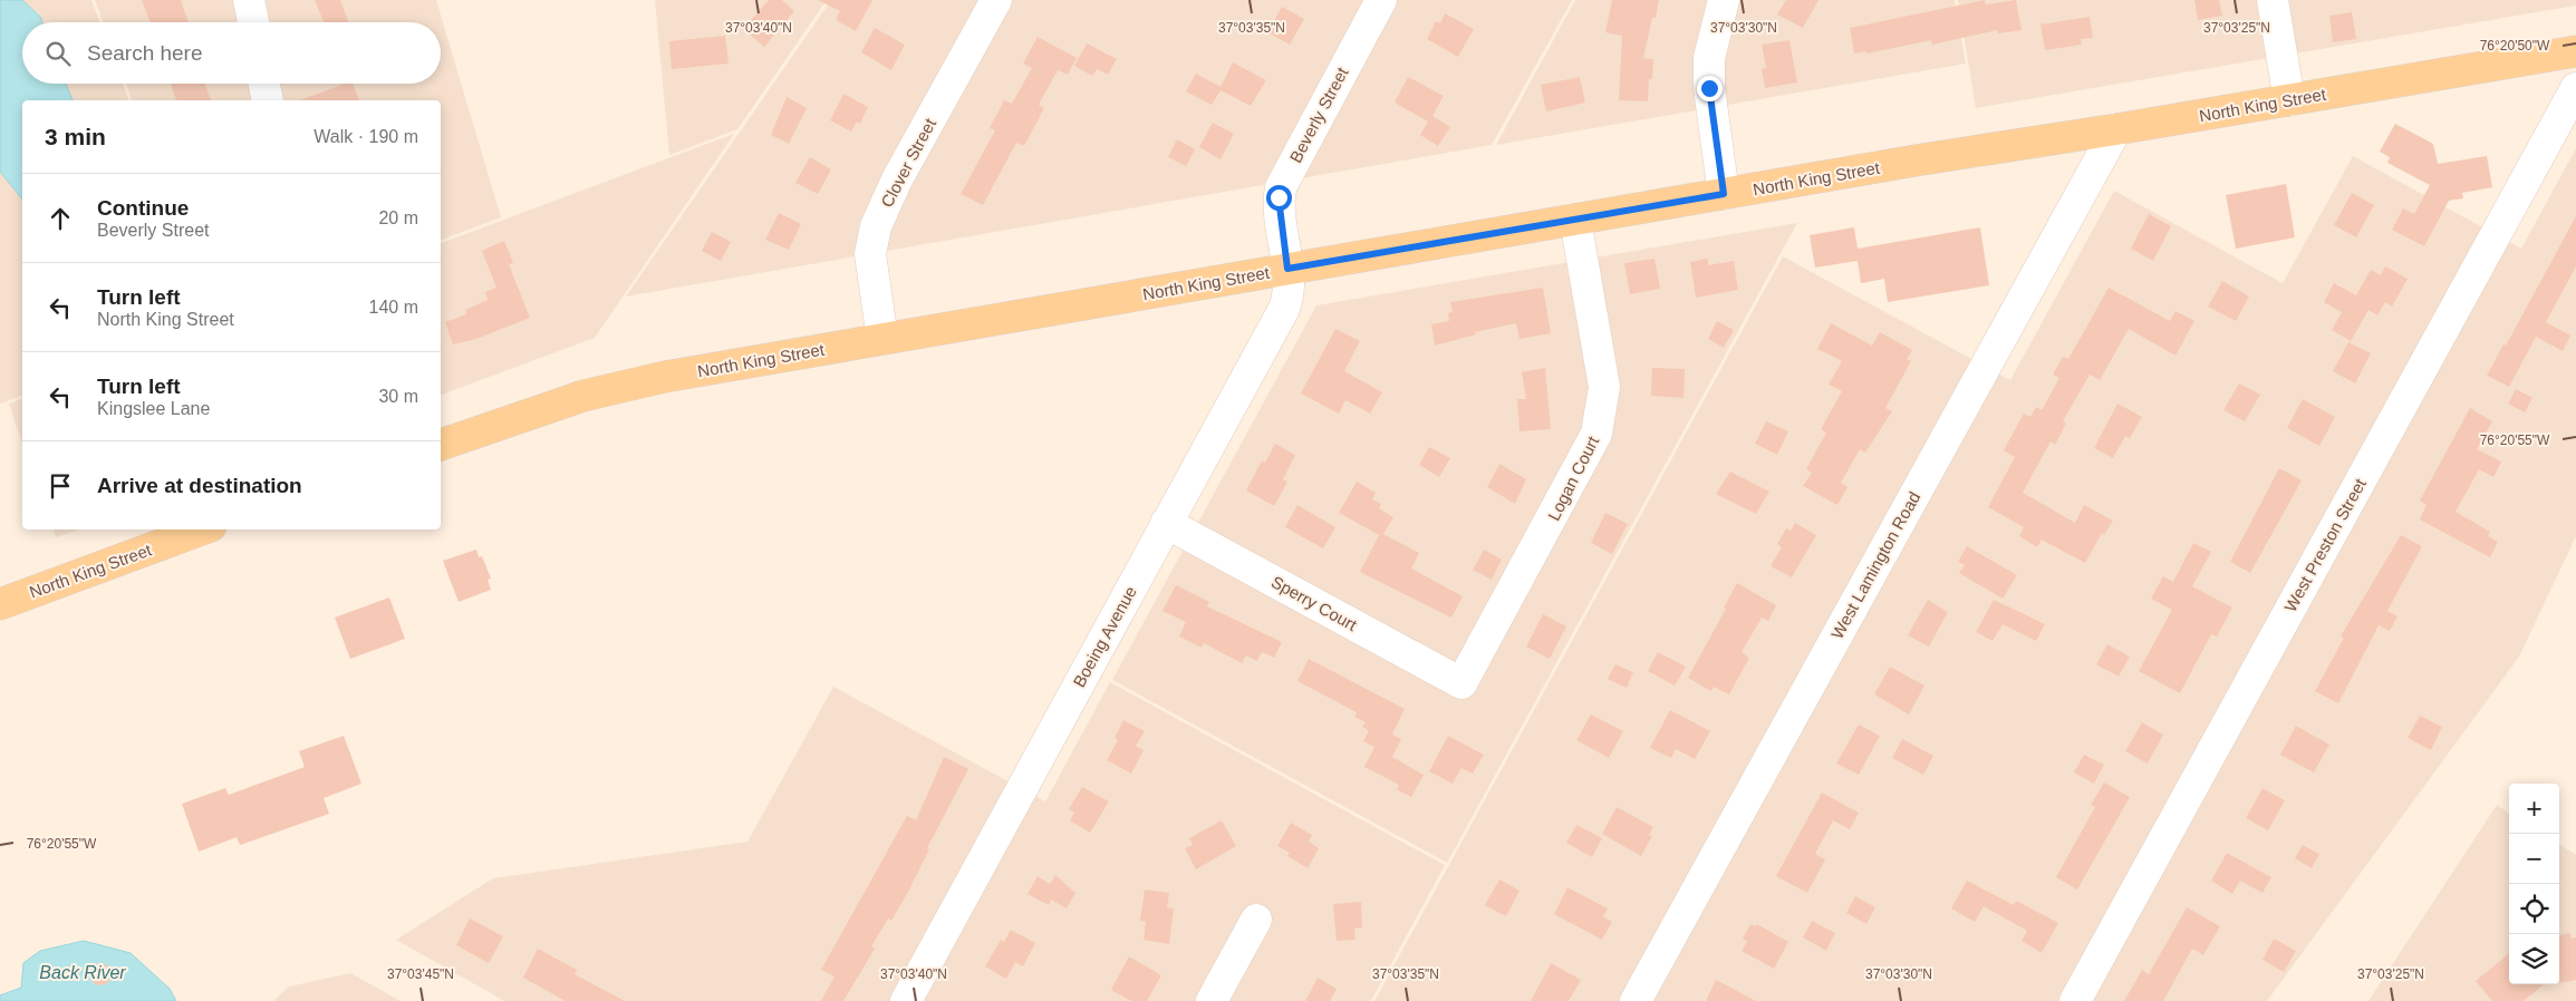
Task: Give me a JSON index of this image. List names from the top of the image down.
{
  "streets": {
    "main road": ["North King Street"],
    "street": [
      "Beverly Street",
      "Clover Street",
      "Logan Court",
      "West Preston Street",
      "West Lamington Road",
      "Sperry Court",
      "Boeing Avenue"
    ]
  },
  "crossings": [
    ["North King Street", "Beverly Street"],
    ["North King Street", "Clover Street"],
    ["North King Street", "Logan Court"],
    ["North King Street", "West Lamington Road"],
    ["North King Street", "Boeing Avenue"],
    ["Beverly Street", "Boeing Avenue"],
    ["Logan Court", "Sperry Court"],
    ["Sperry Court", "Boeing Avenue"]
  ],
  "water": ["Back River"],
  "page": {
    "search": "Search here",
    "heading": ["3 min", "Walk · 190 m"],
    "list": [
      ["Continue", "Beverly Street", "20 m"],
      ["Turn left", "North King Street", "140 m"],
      ["Turn left", "Kingslee Lane", "30 m"],
      "Arrive at destination"
    ],
    "map_buttons": ["+", "−"]
  },
  "coordinates": [
    "37°03'40\"N",
    "37°03'35\"N",
    "37°03'25\"N",
    "37°03'30\"N",
    "76°20'50\"W",
    "76°20'55\"W",
    "37°03'45\"N"
  ]
}
